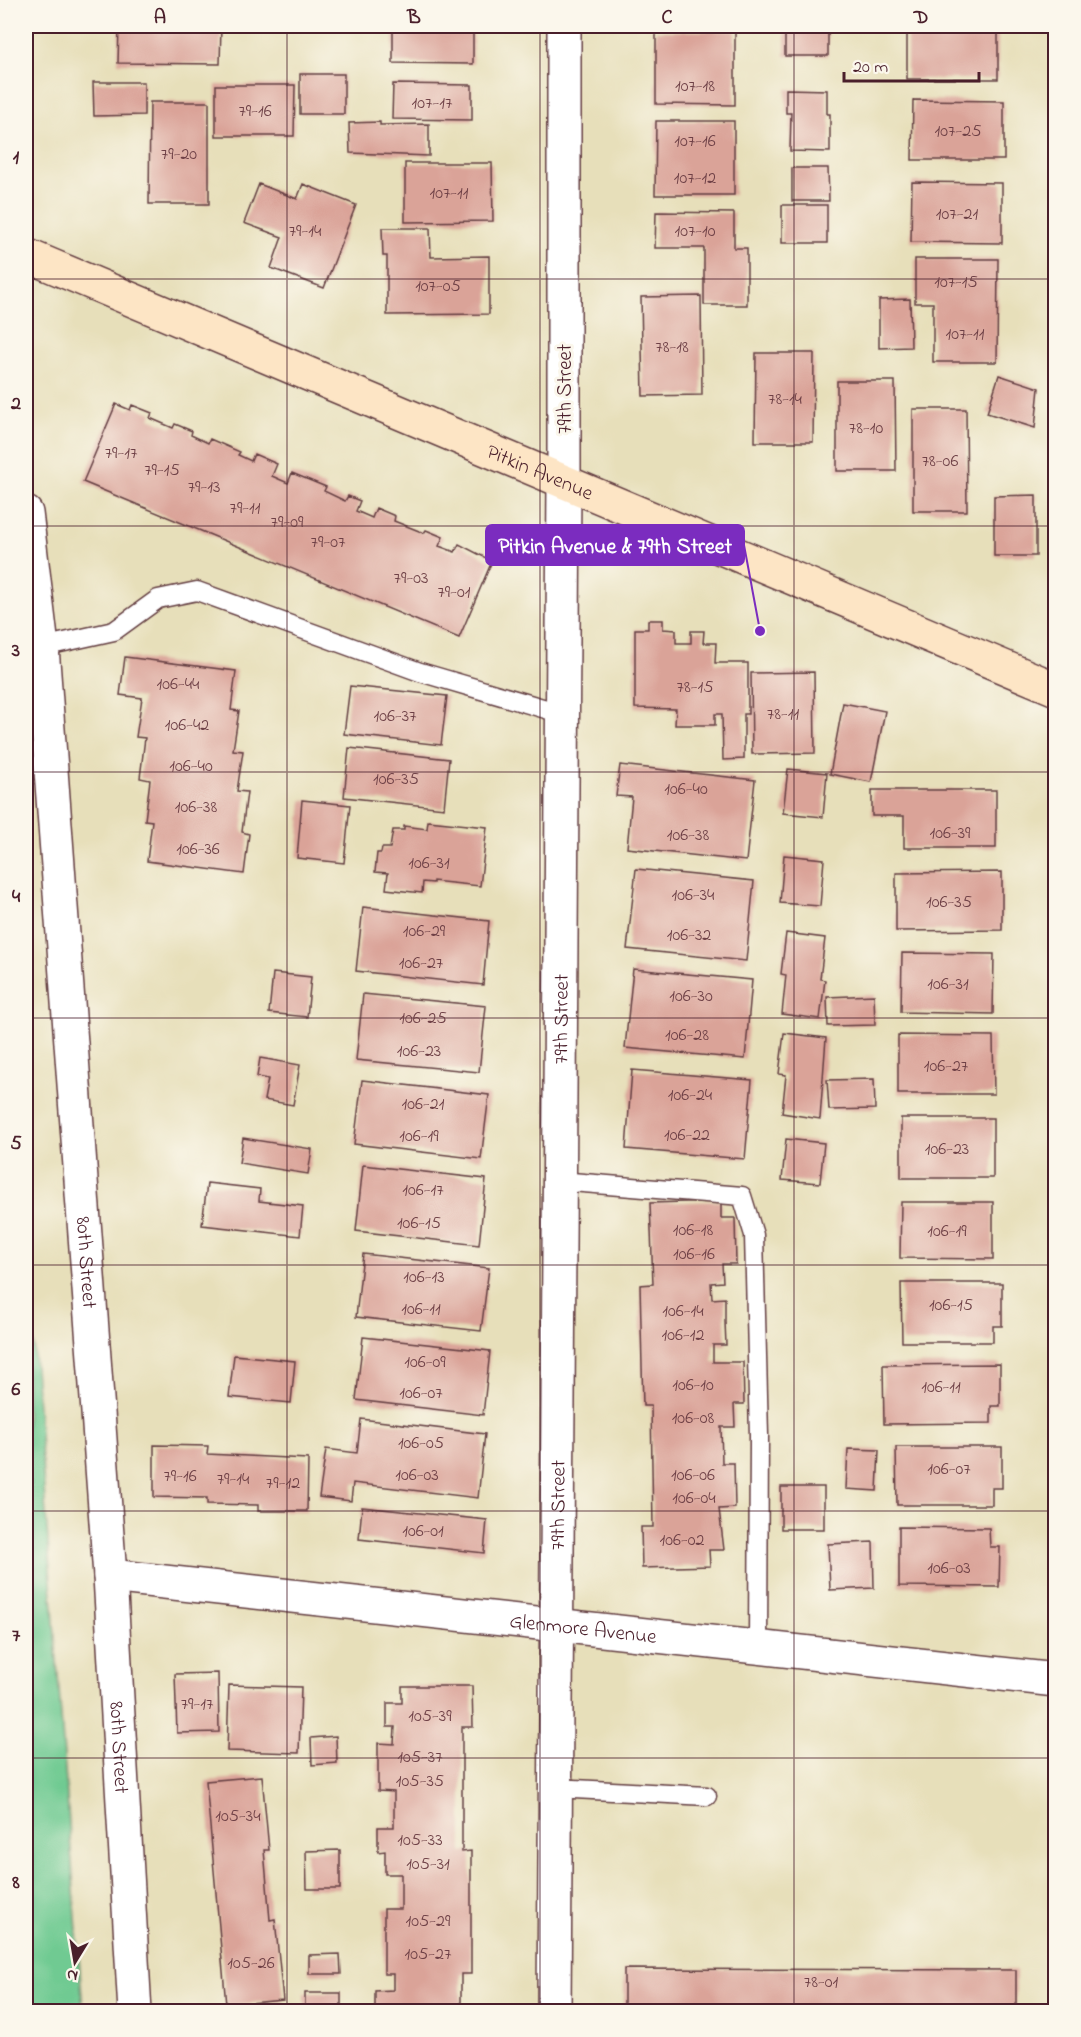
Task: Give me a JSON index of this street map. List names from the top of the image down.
{
  "streets": {
    "street": [
      "79th Street",
      "Pitkin Avenue",
      "80th Street",
      "Glenmore Avenue"
    ]
  },
  "crossings": [
    ["79th Street", "Pitkin Avenue"],
    ["79th Street", "Glenmore Avenue"],
    ["80th Street", "Glenmore Avenue"]
  ],
  "places": ["Pitkin Avenue & 79th Street"],
  "house_numbers": [
    "107-18",
    "107-17",
    "79-16",
    "107-25",
    "107-16",
    "79-20",
    "107-12",
    "107-11",
    "107-21",
    "79-14",
    "107-10",
    "107-15",
    "107-05",
    "107-11",
    "78-18",
    "78-14",
    "78-10",
    "79-17",
    "78-06",
    "79-15",
    "79-13",
    "79-11",
    "79-09",
    "79-07",
    "79-03",
    "79-01",
    "106-44",
    "78-15",
    "78-11",
    "106-37",
    "106-42",
    "106-40",
    "106-35",
    "106-40",
    "106-38",
    "106-39",
    "106-38",
    "106-36",
    "106-31",
    "106-34",
    "106-35",
    "106-29",
    "106-32",
    "106-27",
    "106-31",
    "106-30",
    "106-25",
    "106-28",
    "106-23",
    "106-27",
    "106-24",
    "106-21",
    "106-22",
    "106-19",
    "106-23",
    "106-17",
    "106-15",
    "106-18",
    "106-19",
    "106-16",
    "106-13",
    "106-15",
    "106-11",
    "106-14",
    "106-12",
    "106-09",
    "106-10",
    "106-11",
    "106-07",
    "106-08",
    "106-05",
    "106-07",
    "106-03",
    "106-06",
    "79-16",
    "79-14",
    "79-12",
    "106-04",
    "106-01",
    "106-02",
    "106-03",
    "79-17",
    "105-39",
    "105-37",
    "105-35",
    "105-34",
    "105-33",
    "105-31",
    "105-29",
    "105-27",
    "105-26",
    "78-01"
  ],
  "scale_bar": "20 m",
  "north": "bottom",
  "grid": {
    "columns": [
      "A",
      "B",
      "C",
      "D"
    ],
    "rows": [
      "1",
      "2",
      "3",
      "4",
      "5",
      "6",
      "7",
      "8"
    ]
  }
}
